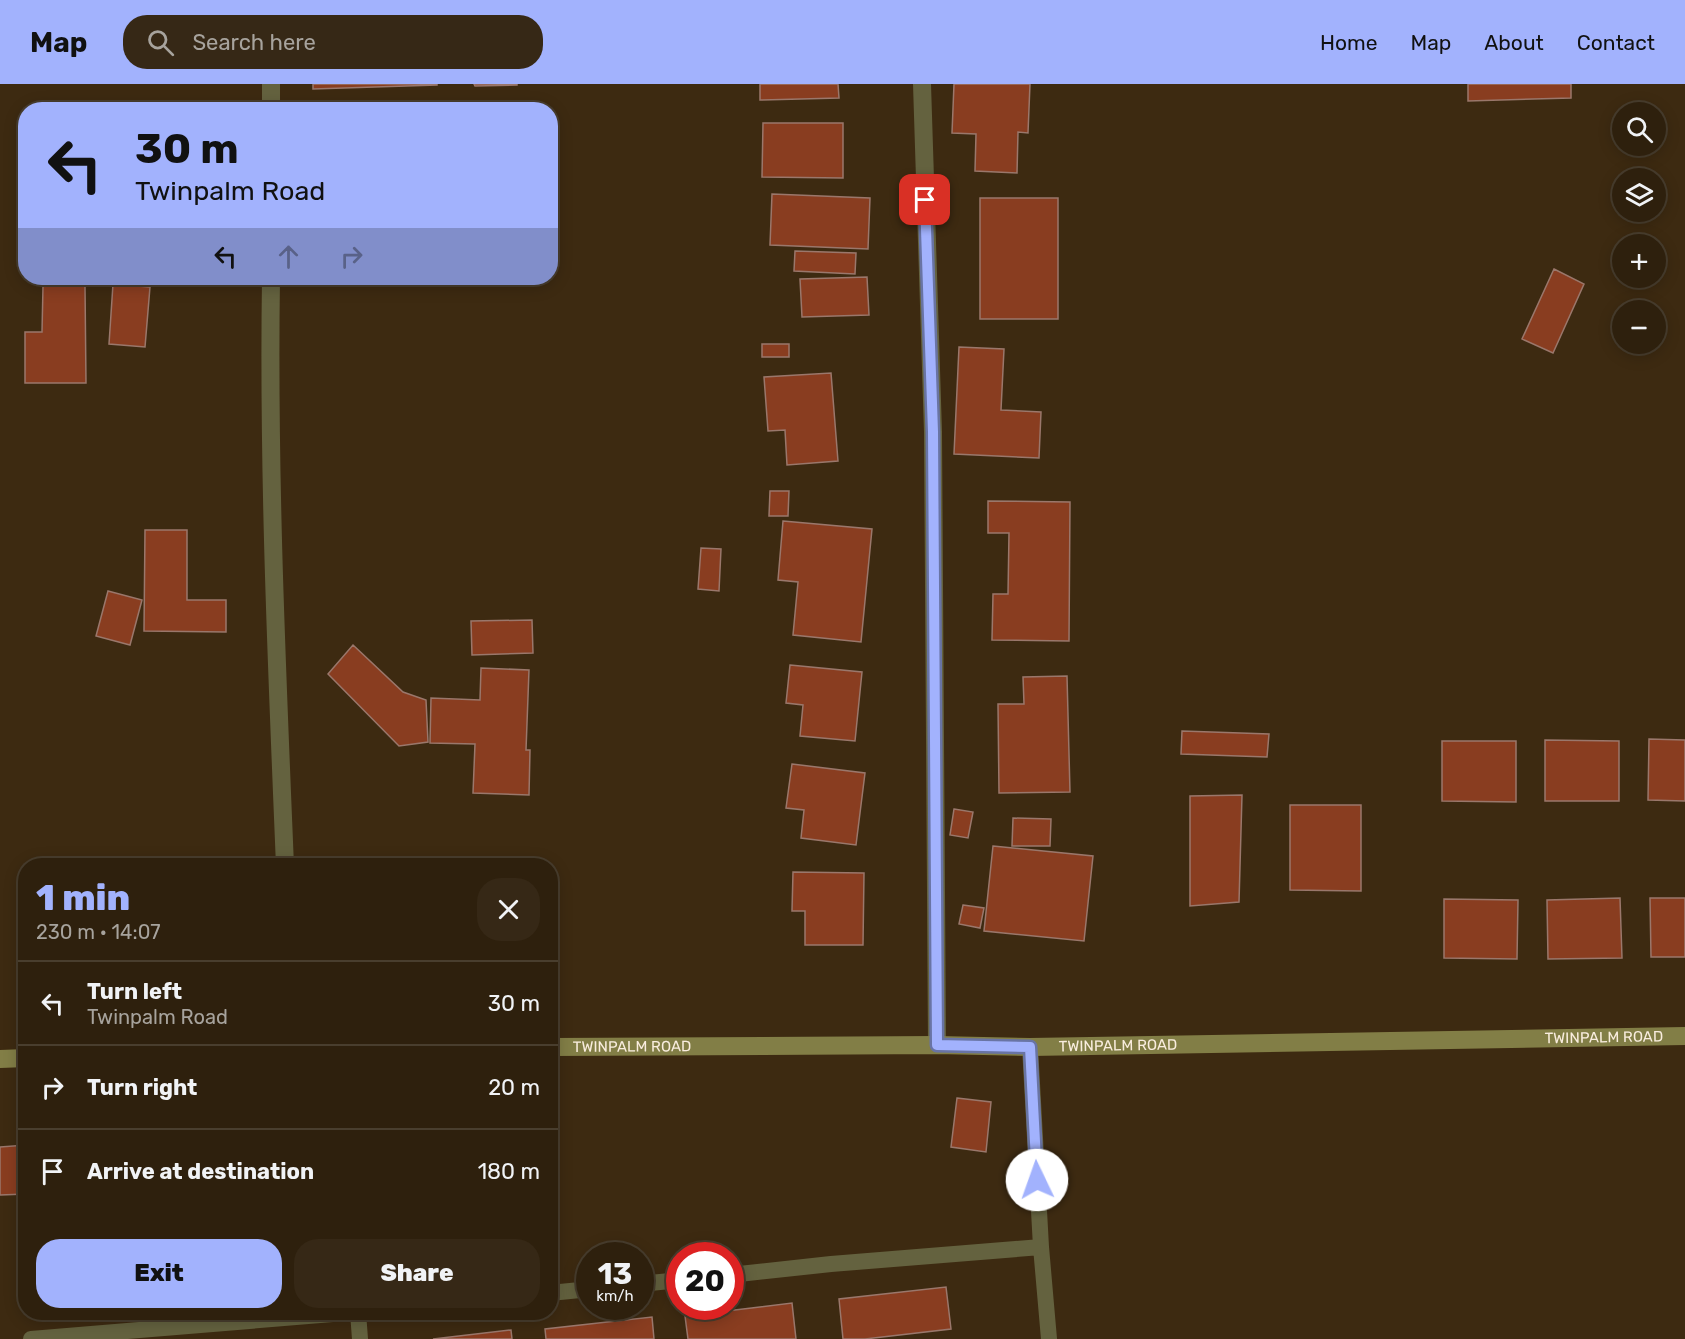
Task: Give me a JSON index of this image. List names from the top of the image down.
{
  "streets": {
    "main road": ["TWINPALM ROAD"]
  },
  "page": {
    "header": "Map",
    "search": "Search here",
    "nav": [
      "Home",
      "Map",
      "About",
      "Contact"
    ],
    "map_buttons": ["+", "−"],
    "turn": ["30 m", "Twinpalm Road"],
    "heading": ["1 min", "230 m · 14:07"],
    "list": [
      {
        "name": "Turn left",
        "note": "Twinpalm Road",
        "value": "30 m"
      },
      {
        "name": "Turn right",
        "value": "20 m"
      },
      {
        "name": "Arrive at destination",
        "value": "180 m"
      }
    ],
    "buttons": ["Exit", "Share"],
    "speed": "13 km/h",
    "limit": "20"
  }
}
